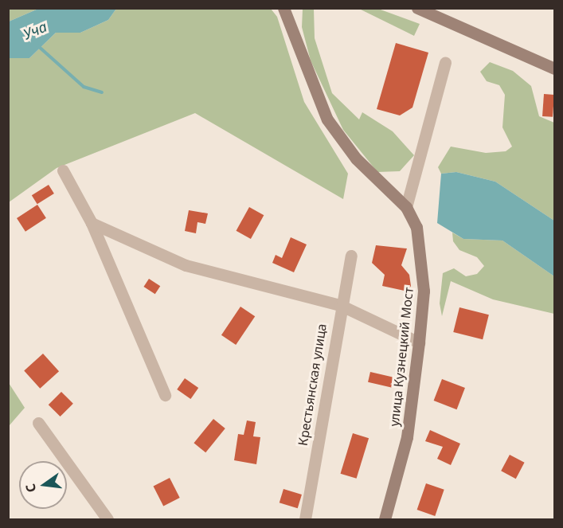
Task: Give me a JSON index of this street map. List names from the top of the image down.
{
  "streets": {
    "street": ["улица Кузнецкий Мост", "Крестьянская улица"]
  },
  "water": ["Уча"],
  "north": "left"
}
